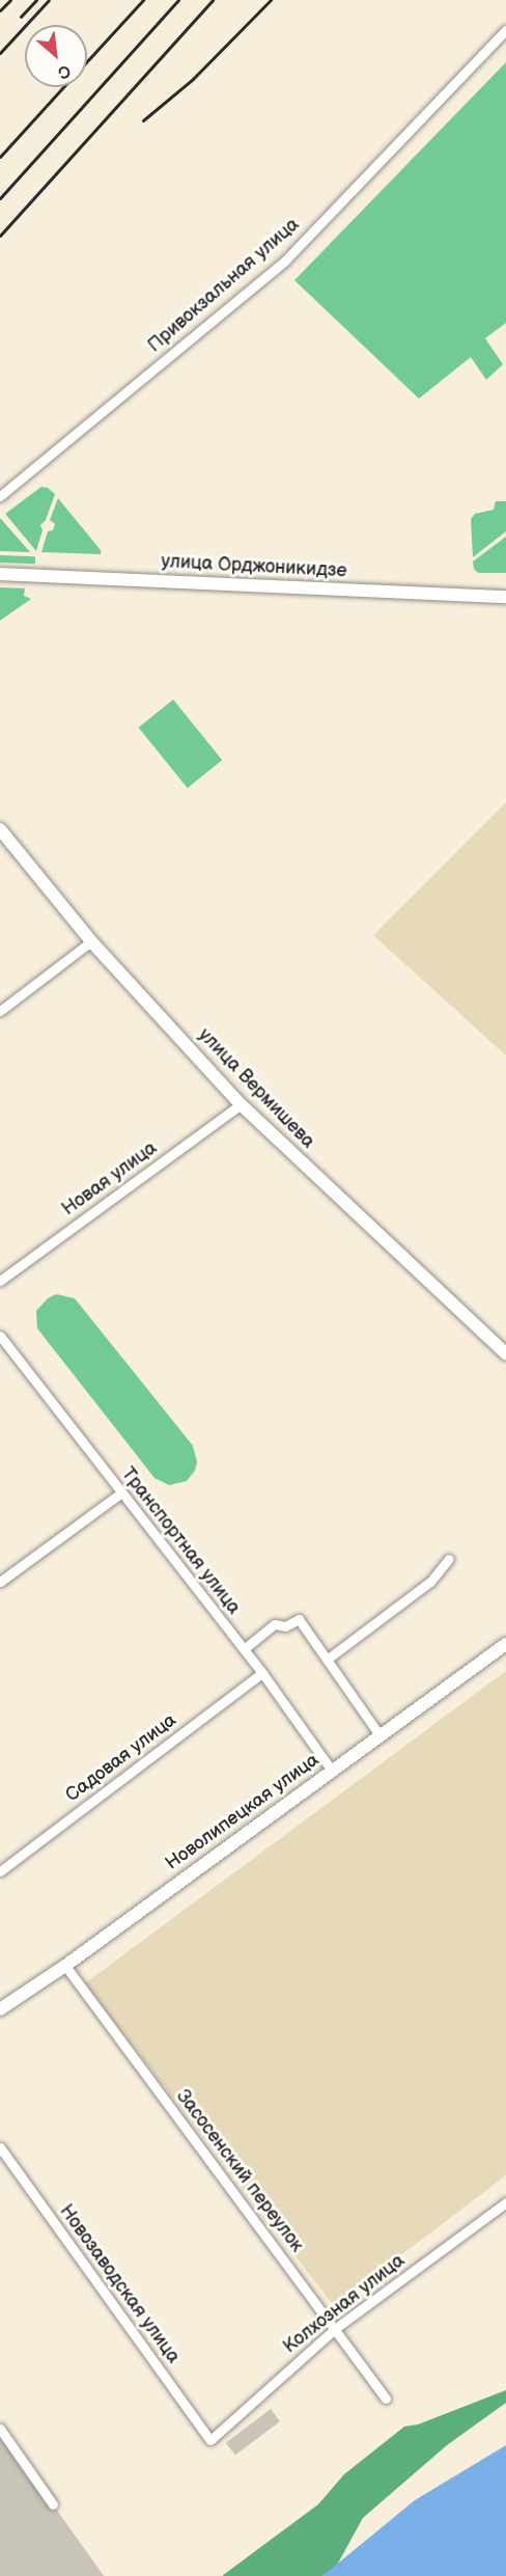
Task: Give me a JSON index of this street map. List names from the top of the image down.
{
  "streets": {
    "street": [
      "Привокзальная улица",
      "улица Орджоникидзе",
      "улица Вермишева",
      "Новая улица",
      "Транспортная улица",
      "Садовая улица",
      "Новолипецкая улица",
      "Засосенский переулок",
      "Новозаводская улица",
      "Колхозная улица"
    ]
  },
  "crossings": [
    ["улица Вермишева", "Новая улица"],
    ["Транспортная улица", "Садовая улица"],
    ["Транспортная улица", "Новолипецкая улица"],
    ["Новолипецкая улица", "Засосенский переулок"],
    ["Засосенский переулок", "Колхозная улица"],
    ["Новозаводская улица", "Колхозная улица"]
  ],
  "north": "bottom right"
}
